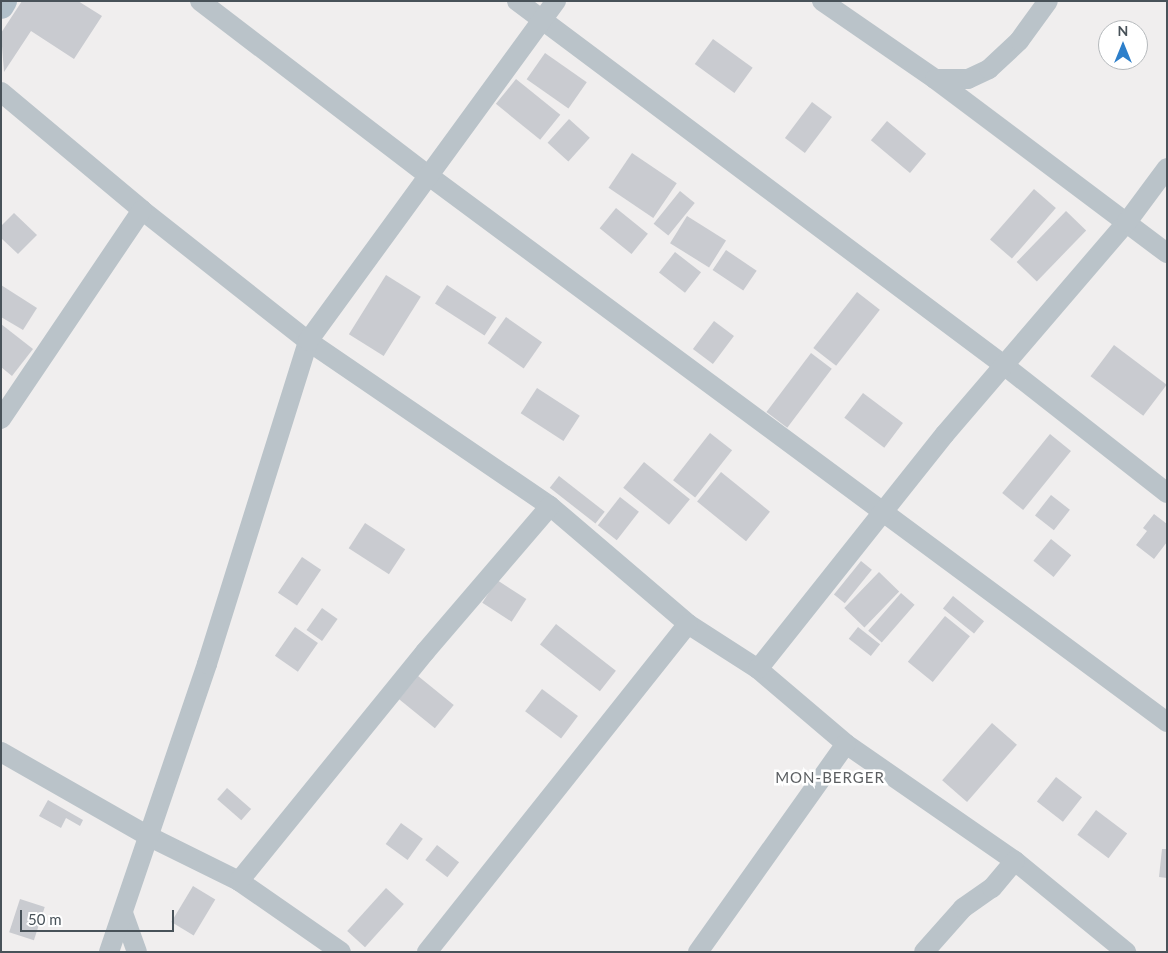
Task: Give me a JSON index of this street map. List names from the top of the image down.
{
  "districts": ["MON-BERGER"],
  "scale_bar": "50 m",
  "north": "top"
}
